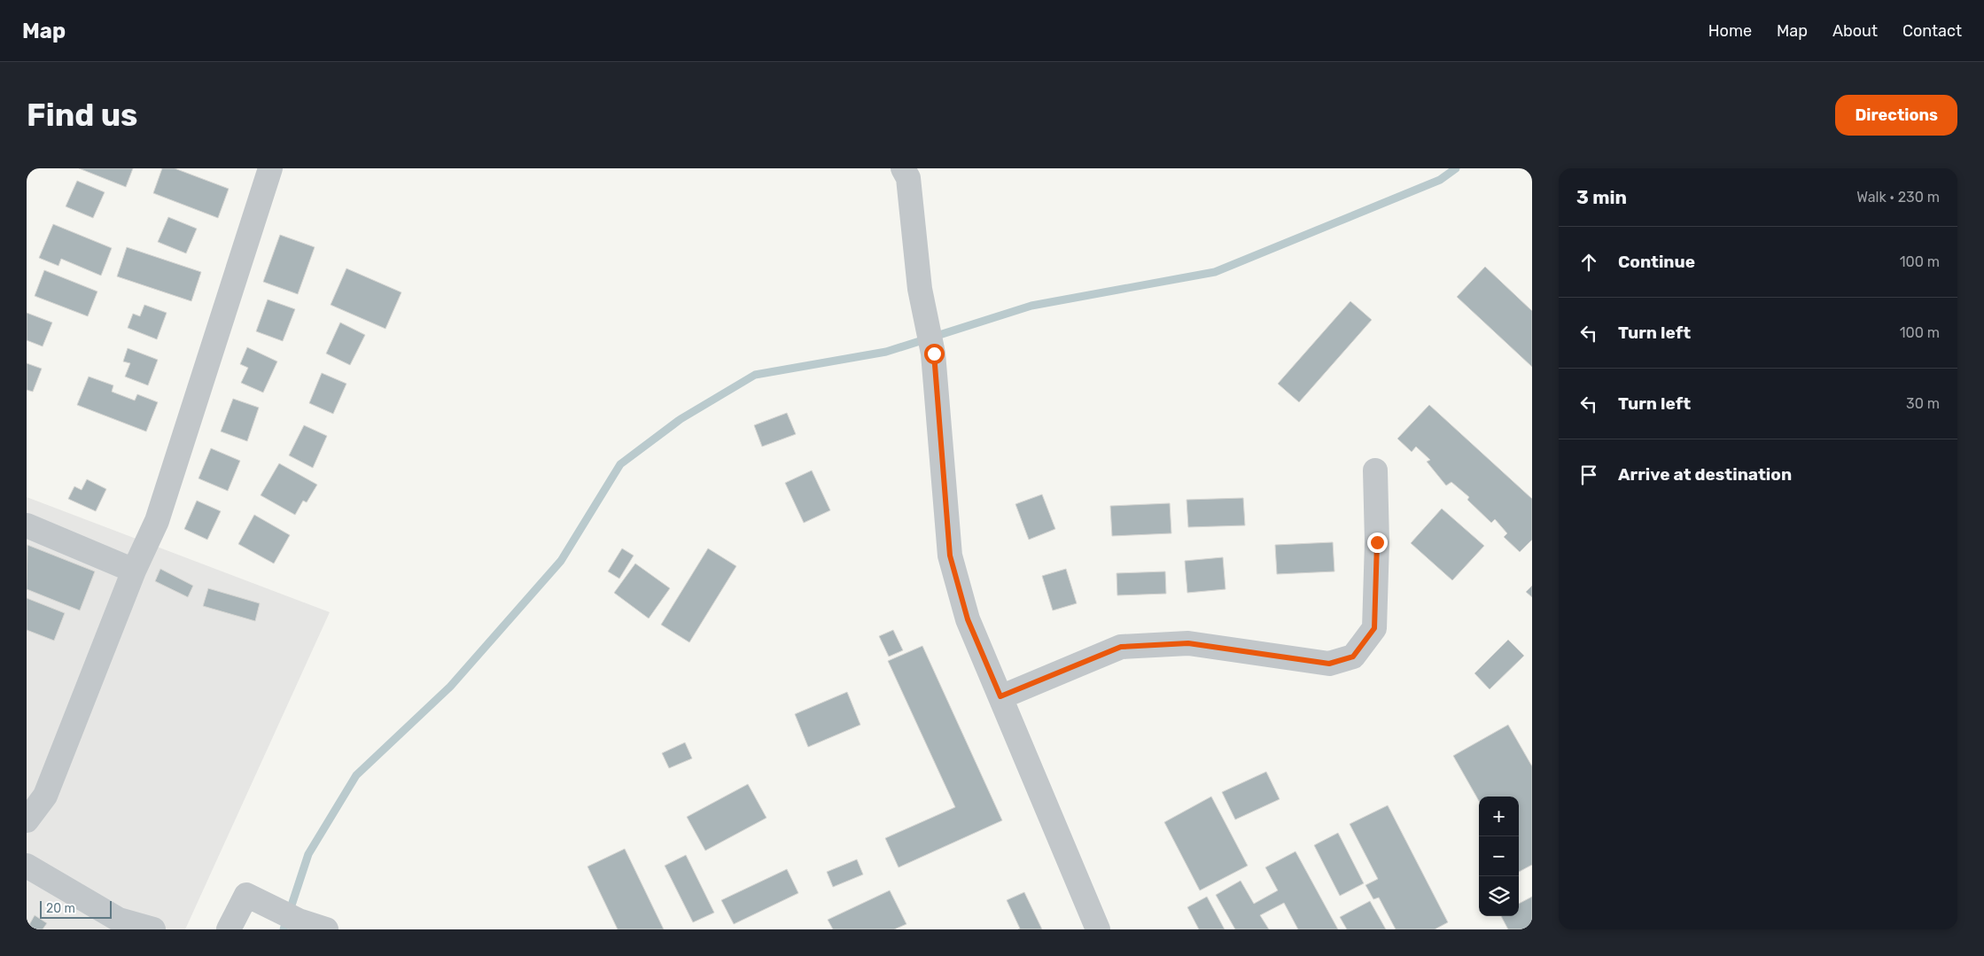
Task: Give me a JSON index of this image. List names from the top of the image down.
{
  "scale_bar": "20 m",
  "page": {
    "header": "Map",
    "nav": [
      "Home",
      "Map",
      "About",
      "Contact"
    ],
    "buttons": "Directions",
    "title": "Find us",
    "heading": ["3 min", "Walk · 230 m"],
    "list": [
      ["Continue", "100 m"],
      ["Turn left", "100 m"],
      ["Turn left", "30 m"],
      "Arrive at destination"
    ],
    "map_buttons": ["+", "−"],
    "scale": "20 m"
  }
}
